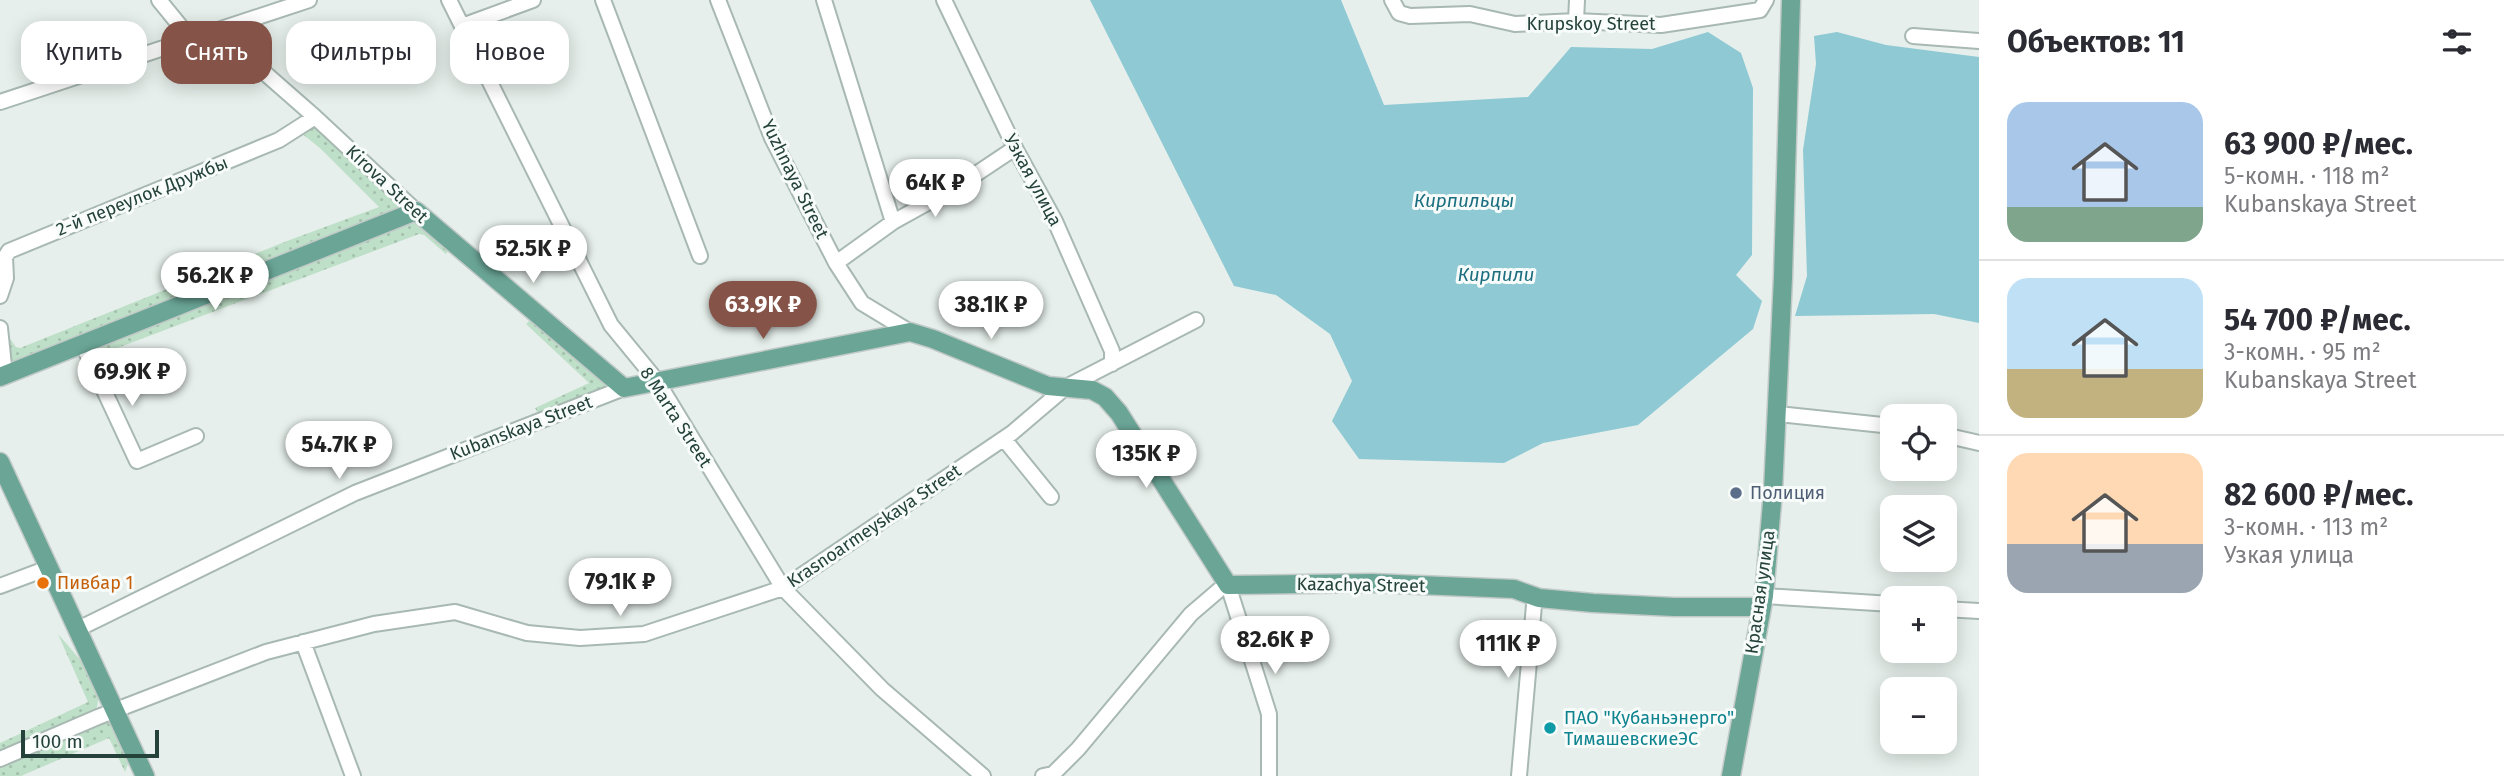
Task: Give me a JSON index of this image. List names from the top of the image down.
{
  "streets": {
    "main road": [
      "Yuzhnaya Street",
      "Kirova Street",
      "Kubanskaya Street",
      "Kazachya Street",
      "Красная улица"
    ],
    "street": [
      "Krupskoy Street",
      "Узкая улица",
      "2-й переулок Дружбы",
      "8 Marta Street",
      "Krasnoarmeyskaya Street"
    ]
  },
  "crossings": [
    ["Yuzhnaya Street", "Kubanskaya Street"],
    ["Yuzhnaya Street", "Krasnoarmeyskaya Street"],
    ["Узкая улица", "Krasnoarmeyskaya Street"],
    ["Kirova Street", "2-й переулок Дружбы"],
    ["Kirova Street", "Kubanskaya Street"],
    ["8 Marta Street", "Kubanskaya Street"],
    ["8 Marta Street", "Krasnoarmeyskaya Street"],
    ["Kazachya Street", "Красная улица"]
  ],
  "water": ["Кирпильцы", "Кирпили"],
  "places": ["Полиция", "Пивбар 1", "ПАО \"Кубаньэнерго\" ТимашевскиеЭС"],
  "scale_bar": "100 m",
  "page": {
    "heading": "Объектов: 11",
    "chip": [
      "Купить",
      "Снять",
      "Фильтры",
      "Новое"
    ],
    "list": [
      {
        "name": "63 900 ₽/мес.",
        "note": "5-комн. · 118 m² · Kubanskaya Street"
      },
      {
        "name": "54 700 ₽/мес.",
        "note": "3-комн. · 95 m² · Kubanskaya Street"
      },
      {
        "name": "82 600 ₽/мес.",
        "note": "3-комн. · 113 m² · Узкая улица"
      }
    ],
    "price": [
      "64K ₽",
      "52.5K ₽",
      "56.2K ₽",
      "63.9K ₽",
      "38.1K ₽",
      "69.9K ₽",
      "54.7K ₽",
      "135K ₽",
      "79.1K ₽",
      "82.6K ₽",
      "111K ₽"
    ],
    "map_buttons": ["+", "−"],
    "scale": "100 m"
  }
}
